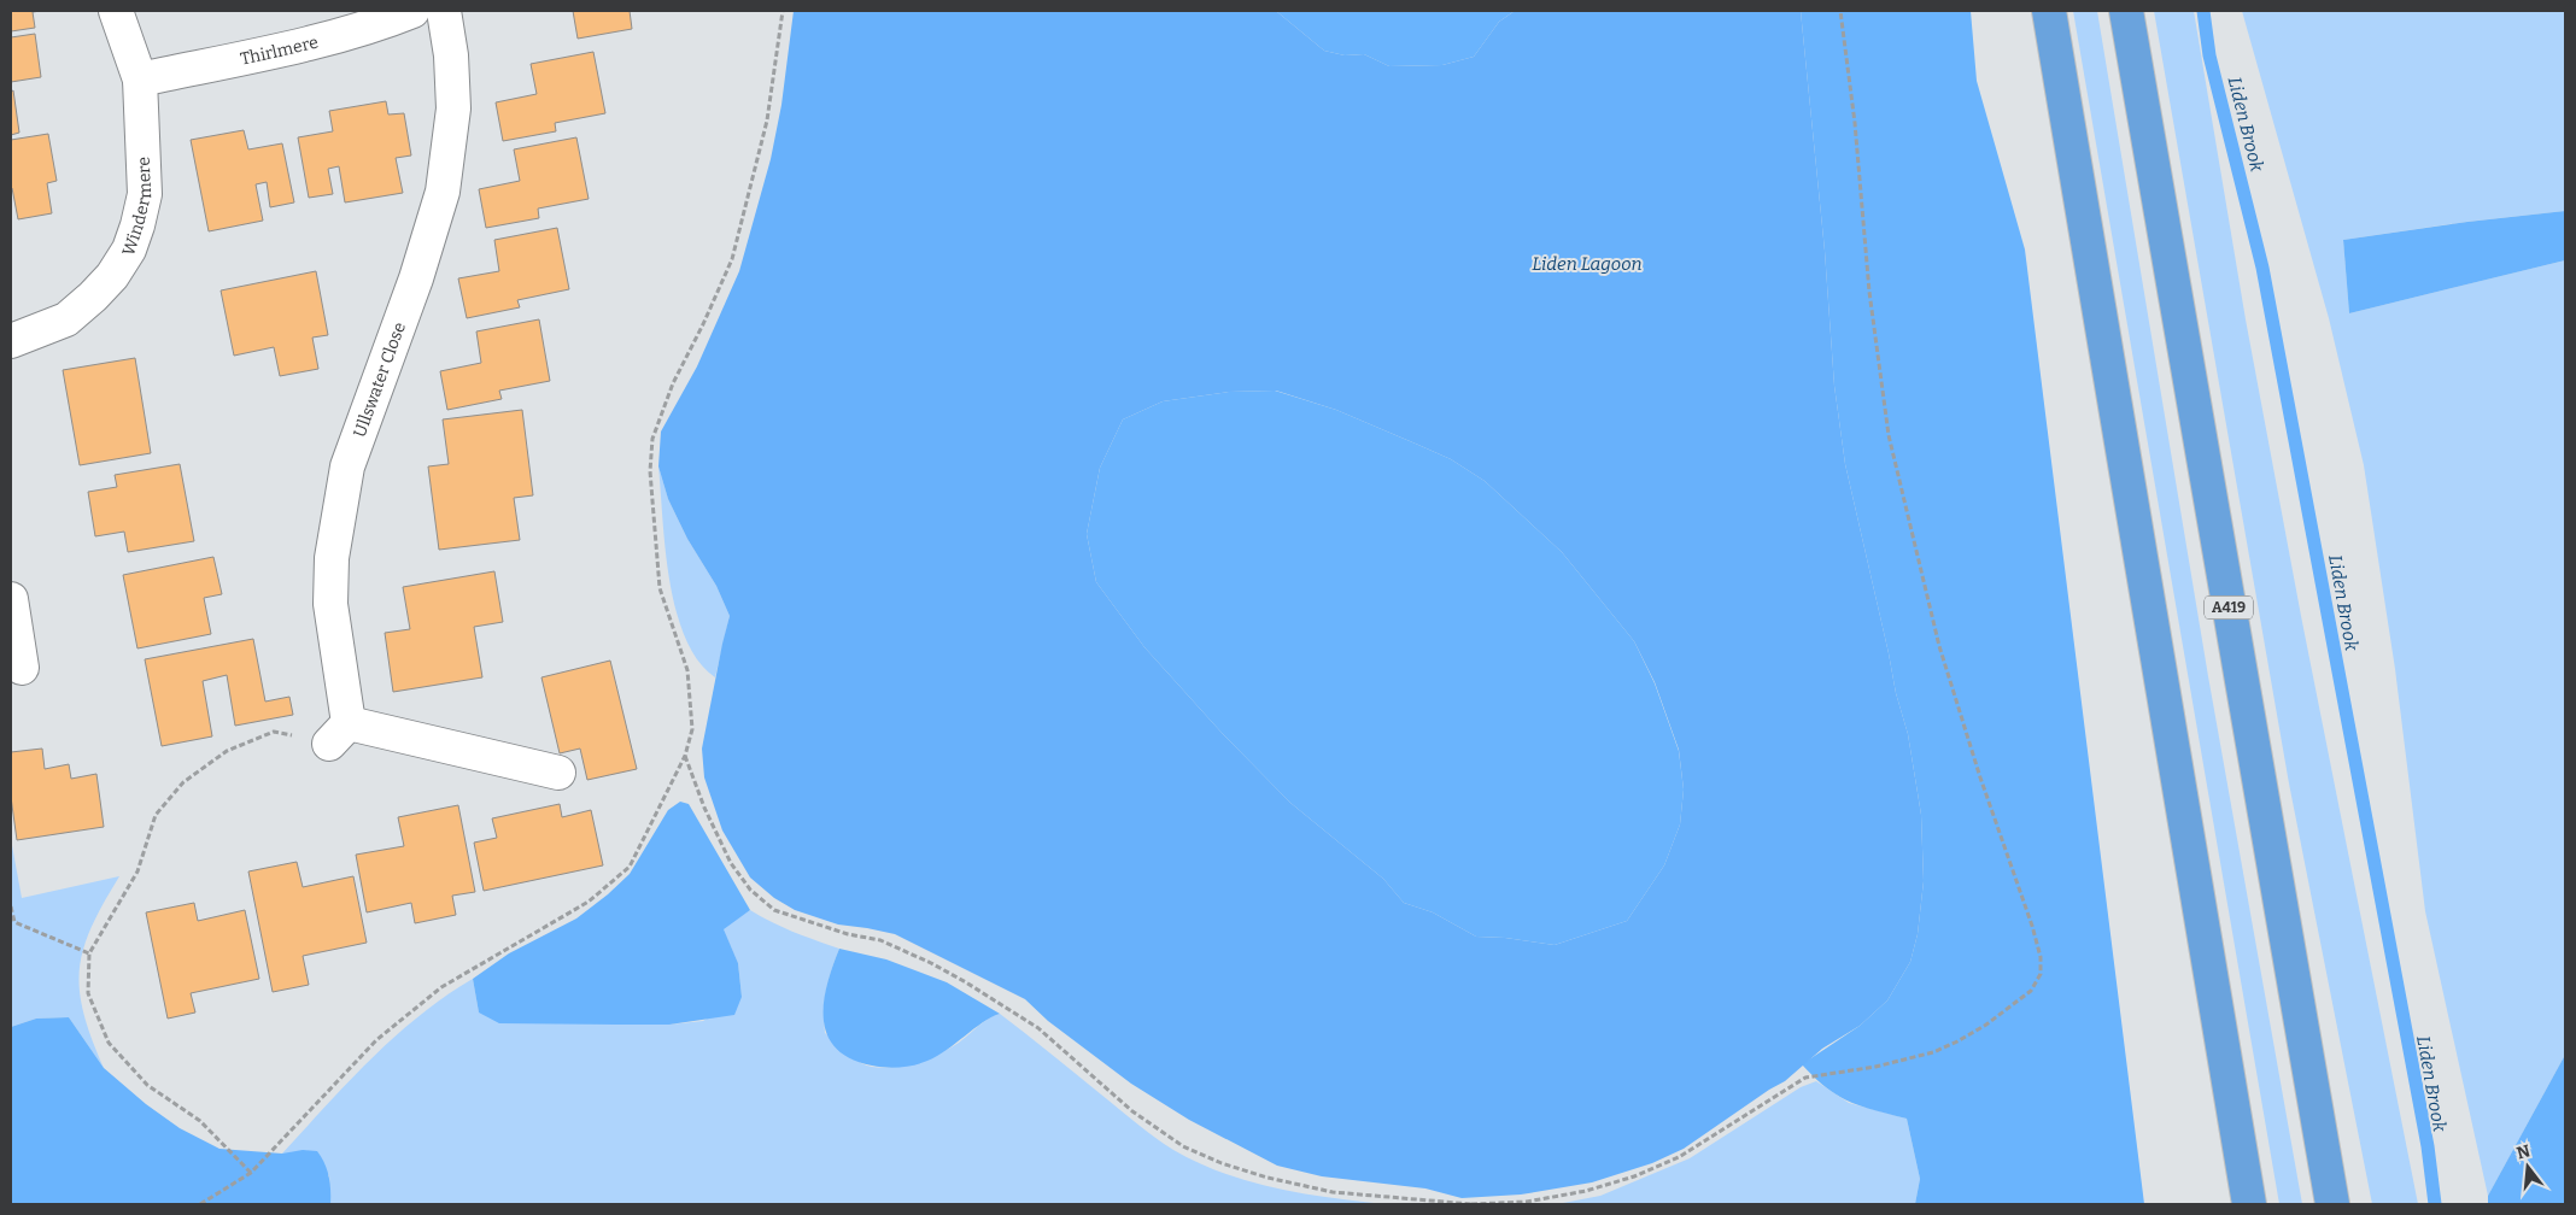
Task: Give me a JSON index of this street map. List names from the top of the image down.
{
  "streets": {
    "highway": ["A419"],
    "street": ["Thirlmere", "Windermere", "Ullswater Close"]
  },
  "crossings": [
    ["Thirlmere", "Windermere"]
  ],
  "water": ["Liden Brook", "Liden Lagoon"],
  "north": "top"
}
